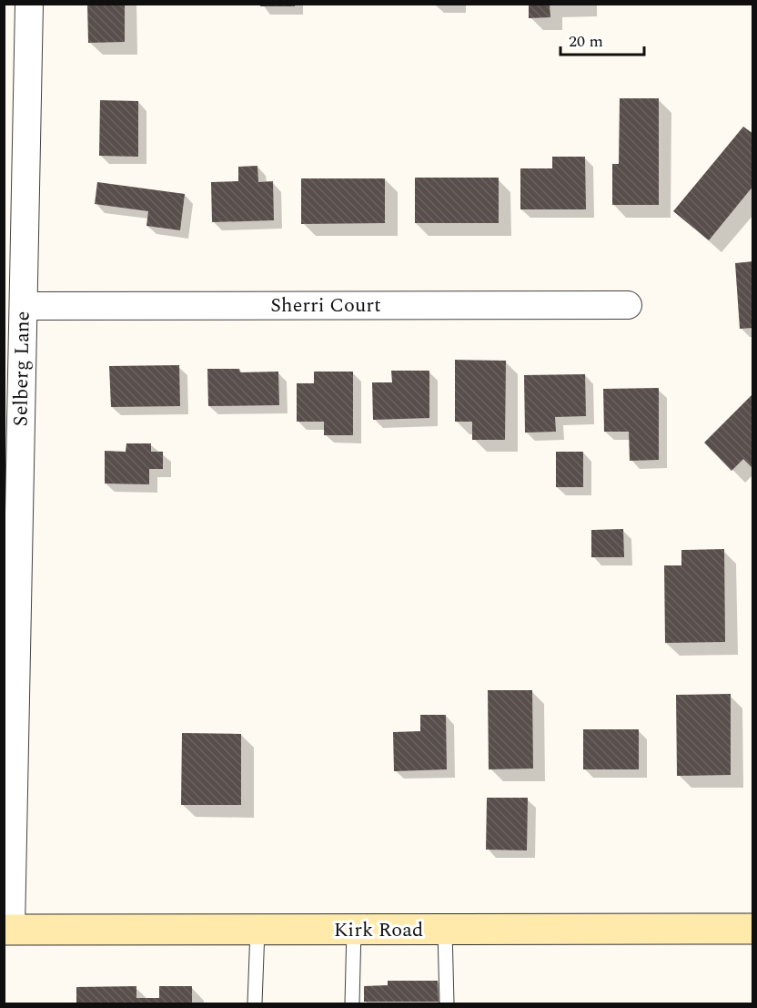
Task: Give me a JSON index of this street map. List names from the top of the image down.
{
  "streets": {
    "street": ["Sherri Court", "Selberg Lane", "Kirk Road"]
  },
  "crossings": [
    ["Sherri Court", "Selberg Lane"],
    ["Selberg Lane", "Kirk Road"]
  ],
  "scale_bar": "20 m"
}
